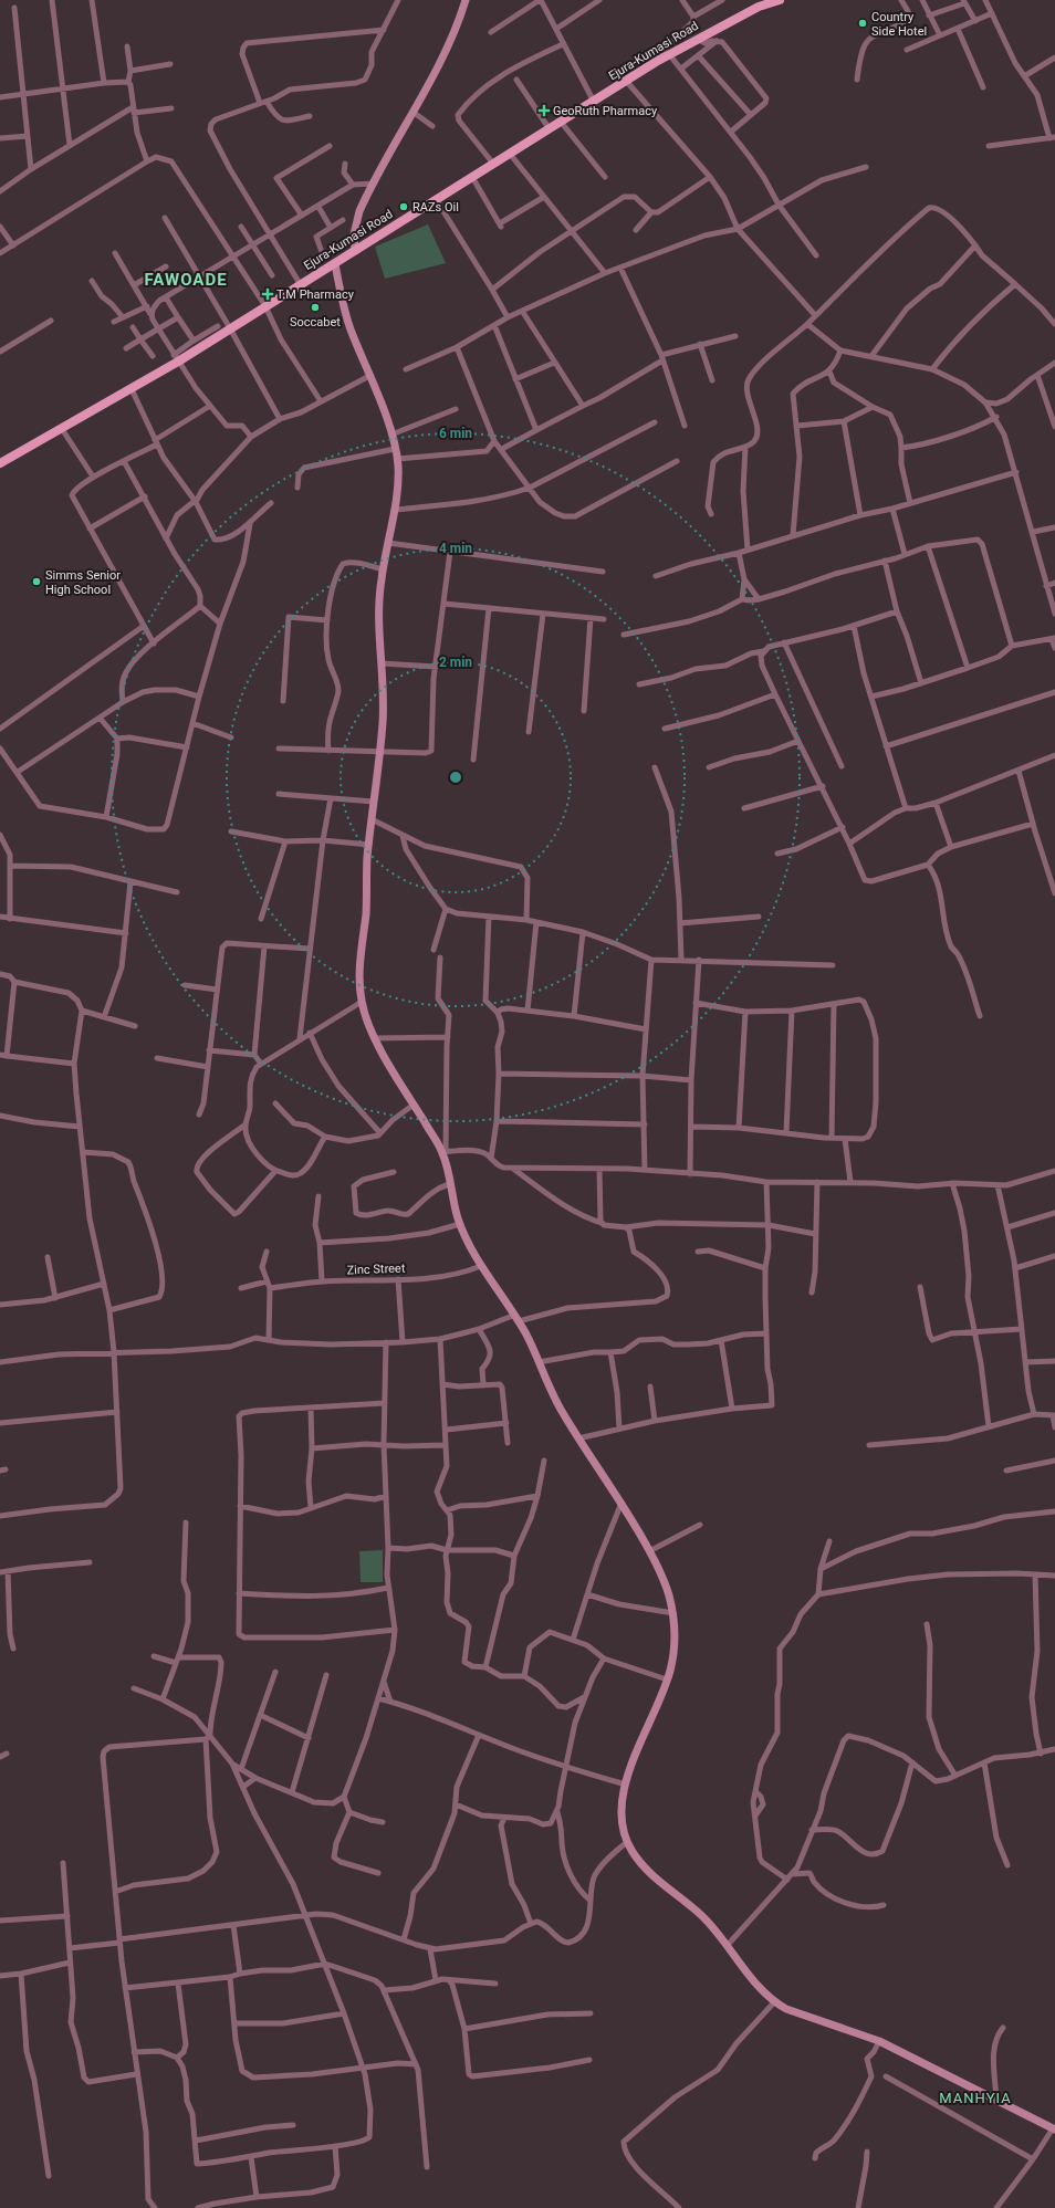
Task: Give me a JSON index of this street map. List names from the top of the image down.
{
  "streets": {
    "main road": ["Ejura-Kumasi Road"],
    "street": ["Zinc Street"]
  },
  "districts": ["FAWOADE", "MANHYIA"],
  "places": {
    "other": [
      "Country Side Hotel",
      "RAZs Oil",
      "Soccabet",
      "Simms Senior High School"
    ],
    "health": ["GeoRuth Pharmacy", "T.M Pharmacy"]
  },
  "rings": ["6 min", "4 min", "2 min"]
}
